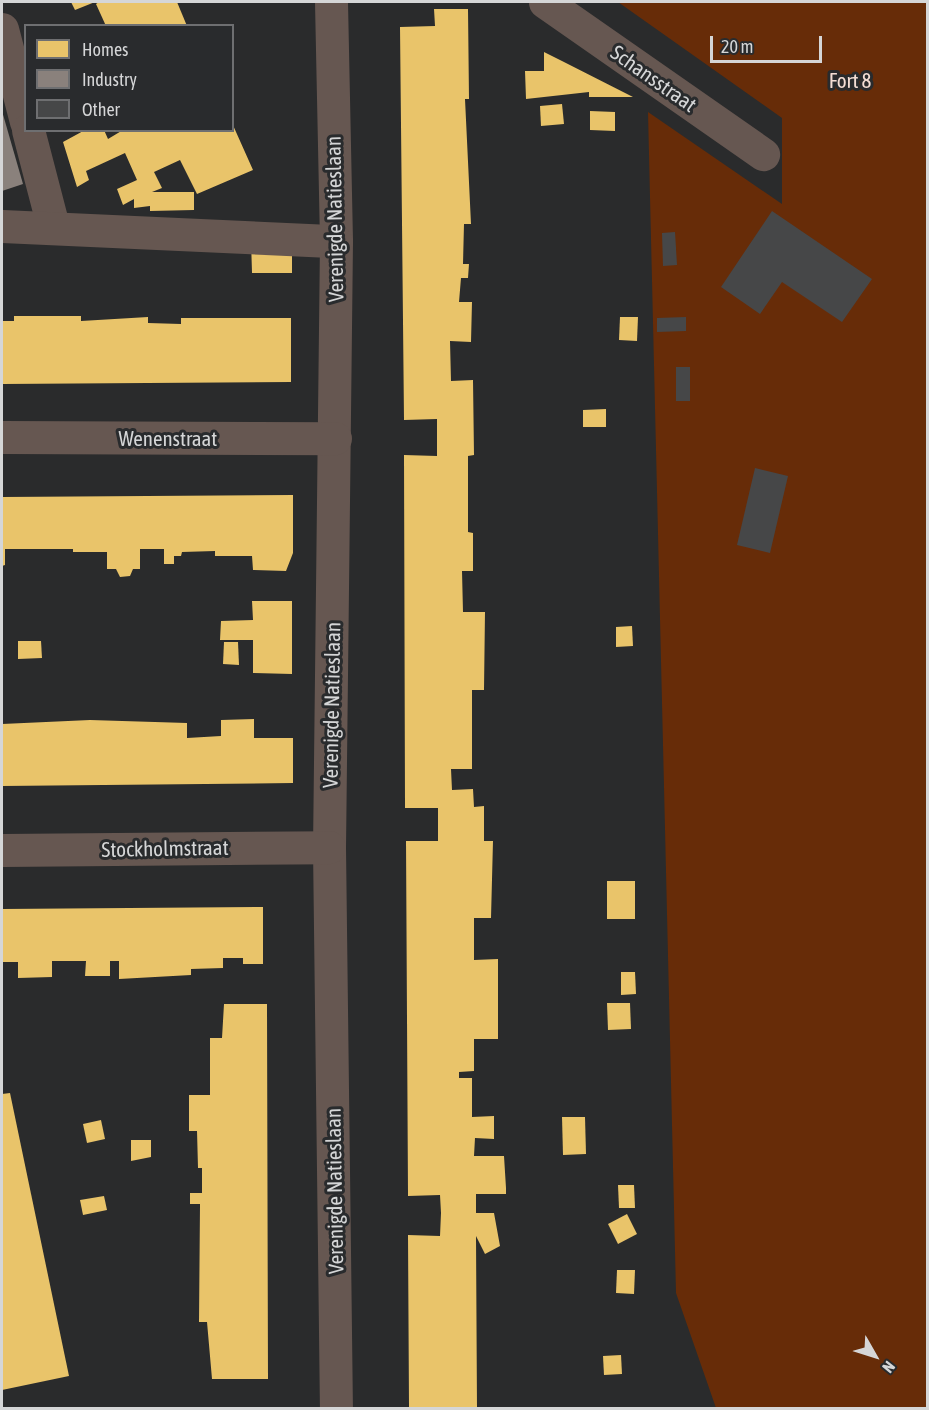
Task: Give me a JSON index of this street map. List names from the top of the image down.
{
  "streets": {
    "street": [
      "Schansstraat",
      "Verenigde Natieslaan",
      "Wenenstraat",
      "Stockholmstraat"
    ]
  },
  "crossings": [
    ["Verenigde Natieslaan", "Wenenstraat"],
    ["Verenigde Natieslaan", "Stockholmstraat"]
  ],
  "parks": ["Fort 8"],
  "legend": ["Homes", "Industry", "Other"],
  "scale_bar": "20 m",
  "north": "bottom right"
}
